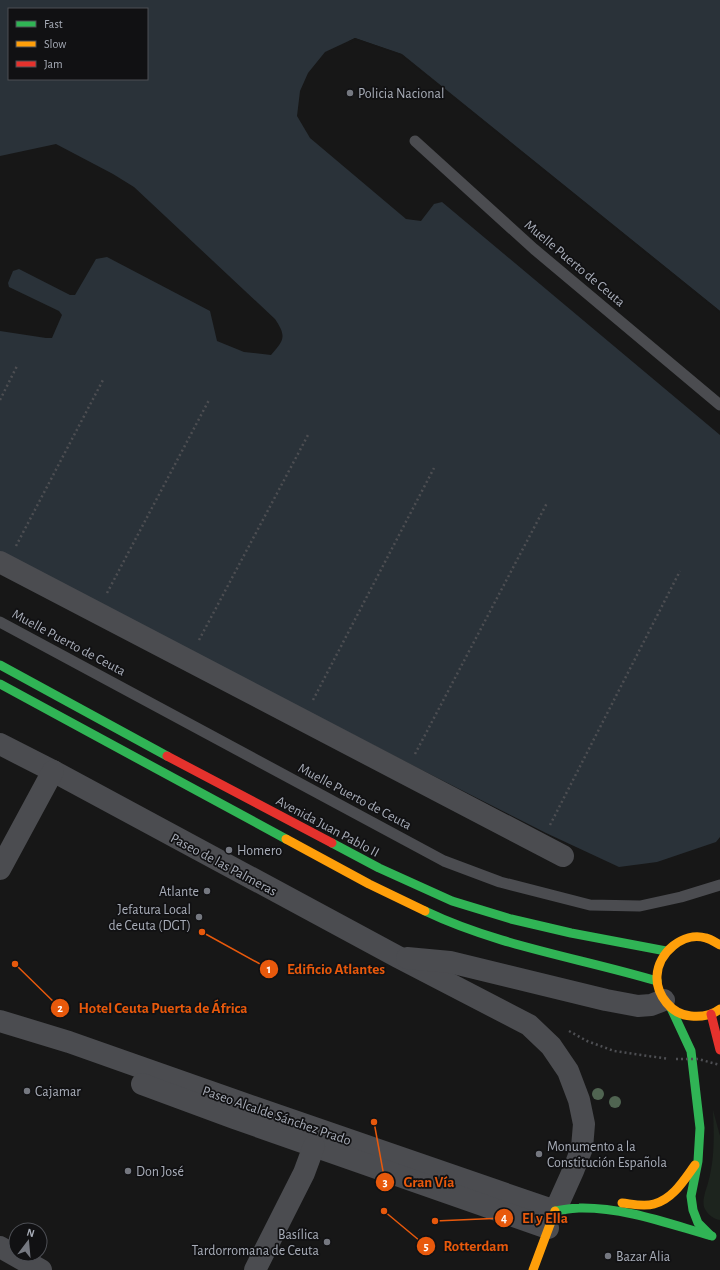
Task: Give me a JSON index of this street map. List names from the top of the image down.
{
  "streets": {
    "main road": ["Avenida Juan Pablo II"],
    "street": ["Paseo de las Palmeras", "Paseo Alcalde Sánchez Prado"],
    "lane": ["Muelle Puerto de Ceuta"]
  },
  "crossings": [
    ["Paseo de las Palmeras", "Paseo Alcalde Sánchez Prado"]
  ],
  "places": [
    "Policia Nacional",
    "Homero",
    "Atlante",
    "Jefatura Local de Ceuta (DGT)",
    "Edificio Atlantes",
    "Hotel Ceuta Puerta de África",
    "Cajamar",
    "Gran Vía",
    "Monumento a la Constitución Española",
    "Don José",
    "Rotterdam",
    "El y Ella",
    "Basílica Tardorromana de Ceuta",
    "Bazar Alia"
  ],
  "legend": ["Fast", "Slow", "Jam"],
  "north": "top"
}
